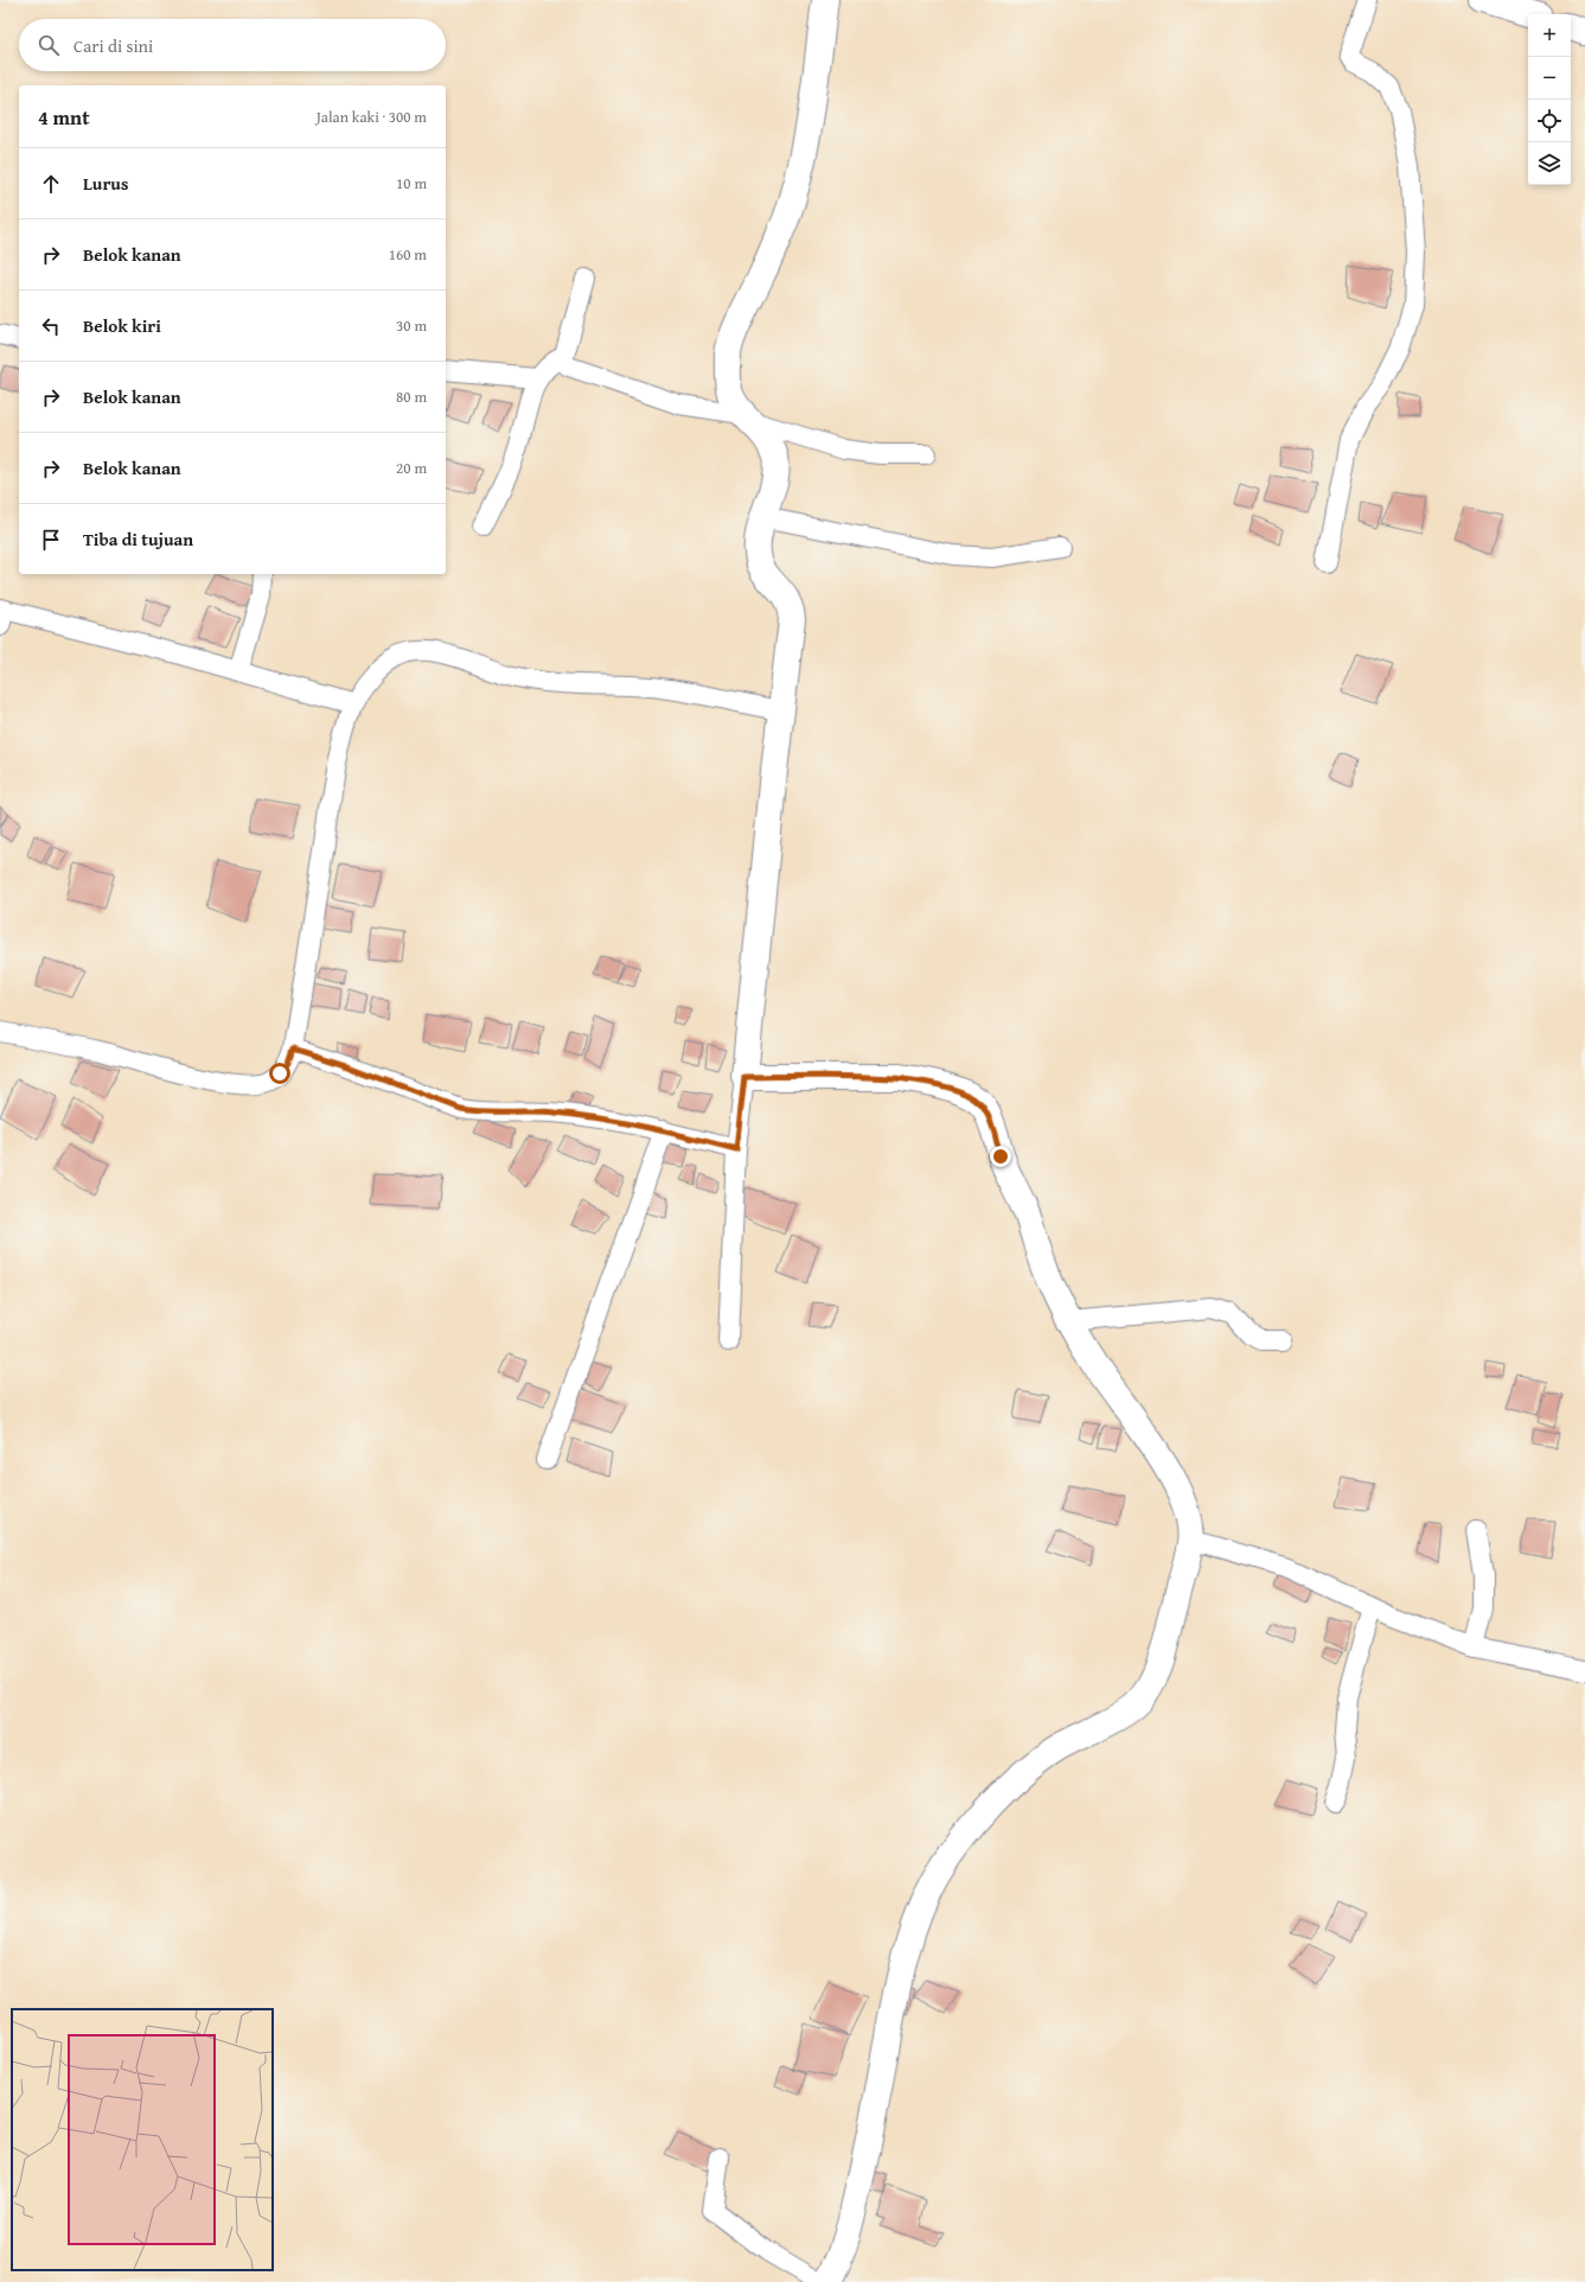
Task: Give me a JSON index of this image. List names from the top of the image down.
{
  "page": {
    "map_buttons": ["+", "−"],
    "search": "Cari di sini",
    "heading": ["4 mnt", "Jalan kaki · 300 m"],
    "list": [
      ["Lurus", "10 m"],
      ["Belok kanan", "160 m"],
      ["Belok kiri", "30 m"],
      ["Belok kanan", "80 m"],
      ["Belok kanan", "20 m"],
      "Tiba di tujuan"
    ]
  }
}
